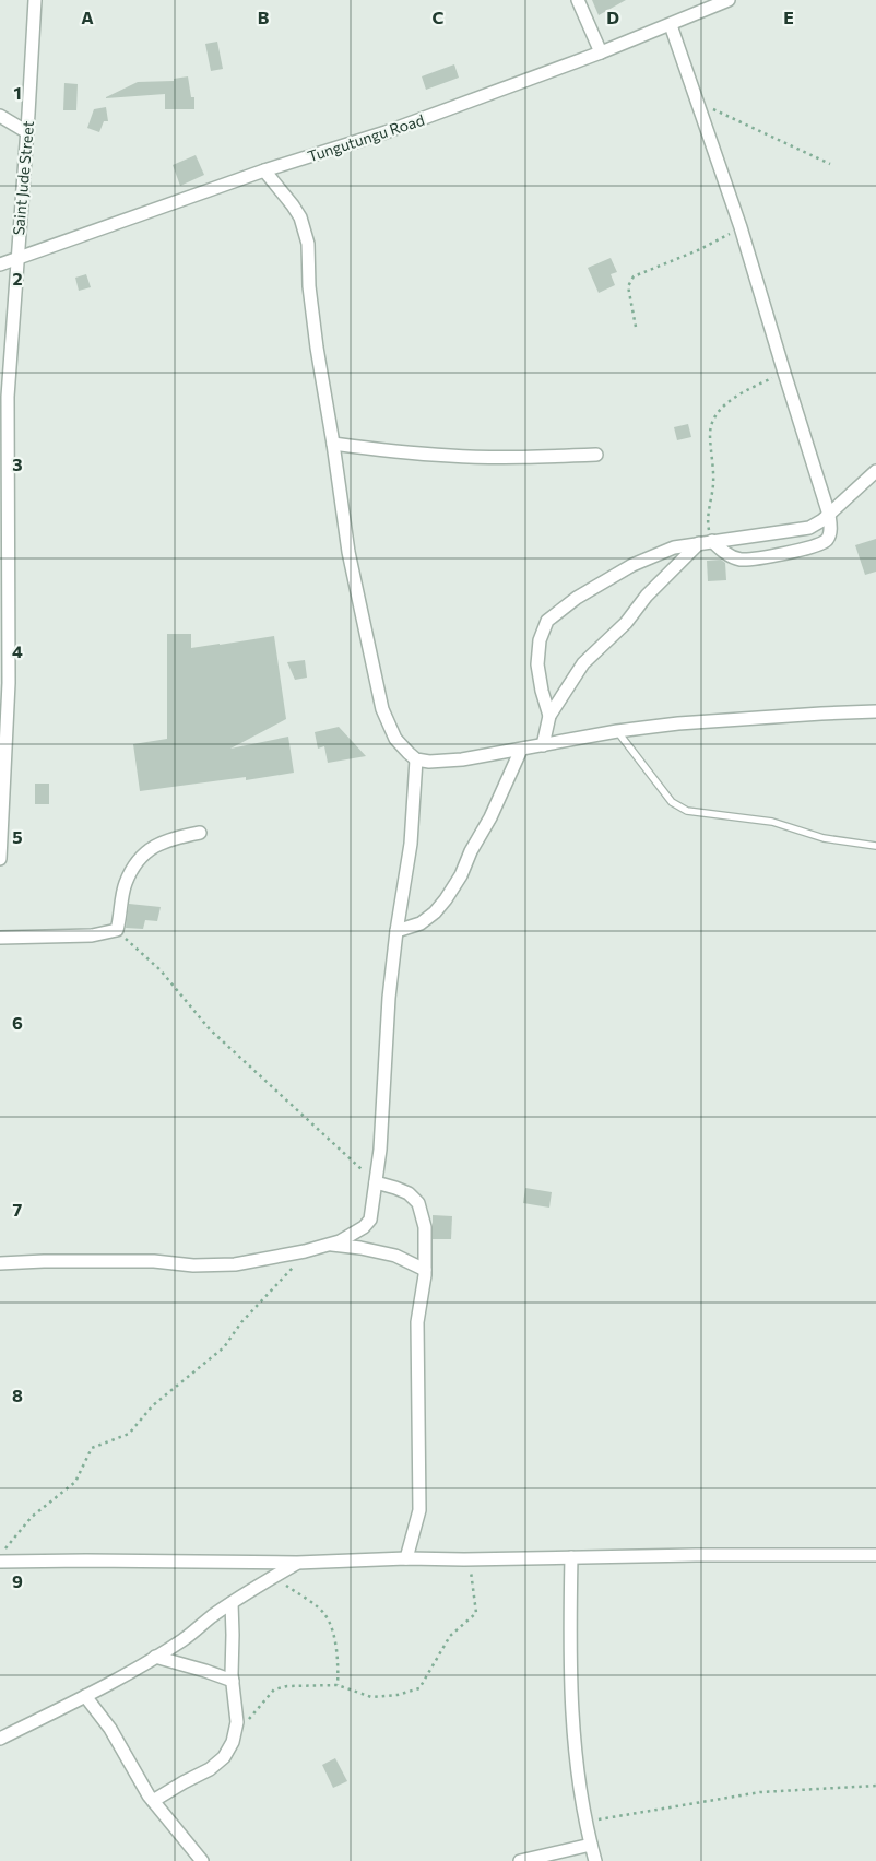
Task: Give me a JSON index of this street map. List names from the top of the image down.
{
  "streets": {
    "street": ["Tungutungu Road", "Saint Jude Street"]
  },
  "crossings": [
    ["Tungutungu Road", "Saint Jude Street"]
  ],
  "grid": {
    "columns": [
      "A",
      "B",
      "C",
      "D",
      "E"
    ],
    "rows": [
      "1",
      "2",
      "3",
      "4",
      "5",
      "6",
      "7",
      "8",
      "9"
    ]
  }
}
